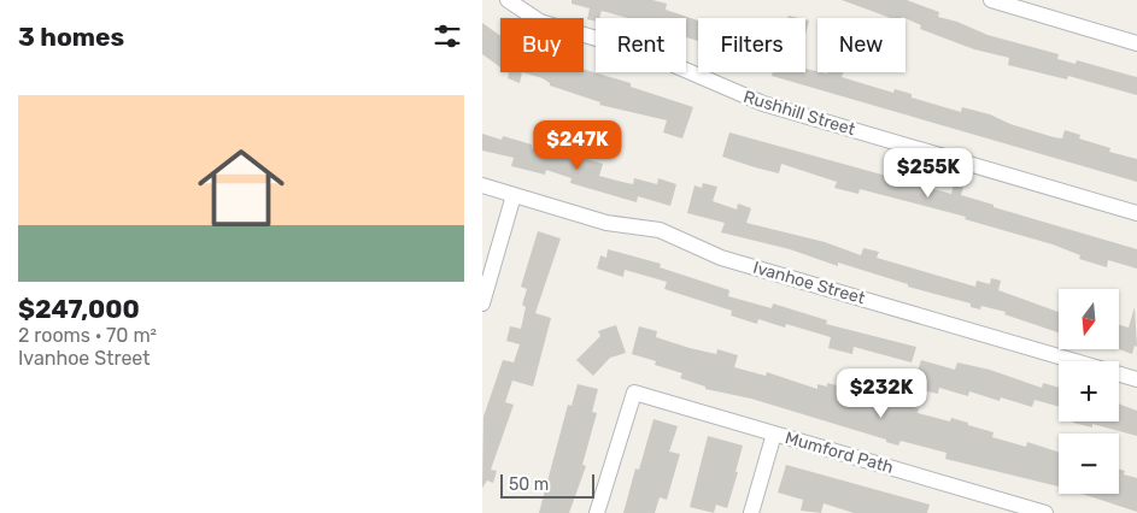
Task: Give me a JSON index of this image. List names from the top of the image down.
{
  "streets": {
    "street": ["Rushhill Street", "Ivanhoe Street", "Mumford Path"]
  },
  "scale_bar": "50 m",
  "north": "bottom",
  "page": {
    "heading": "3 homes",
    "chip": [
      "Buy",
      "Rent",
      "Filters",
      "New"
    ],
    "list": [
      {
        "name": "$247,000",
        "note": "2 rooms · 70 m² · Ivanhoe Street"
      }
    ],
    "price": ["$247K", "$255K", "$232K"],
    "map_buttons": ["+", "−"],
    "scale": "50 m"
  }
}
